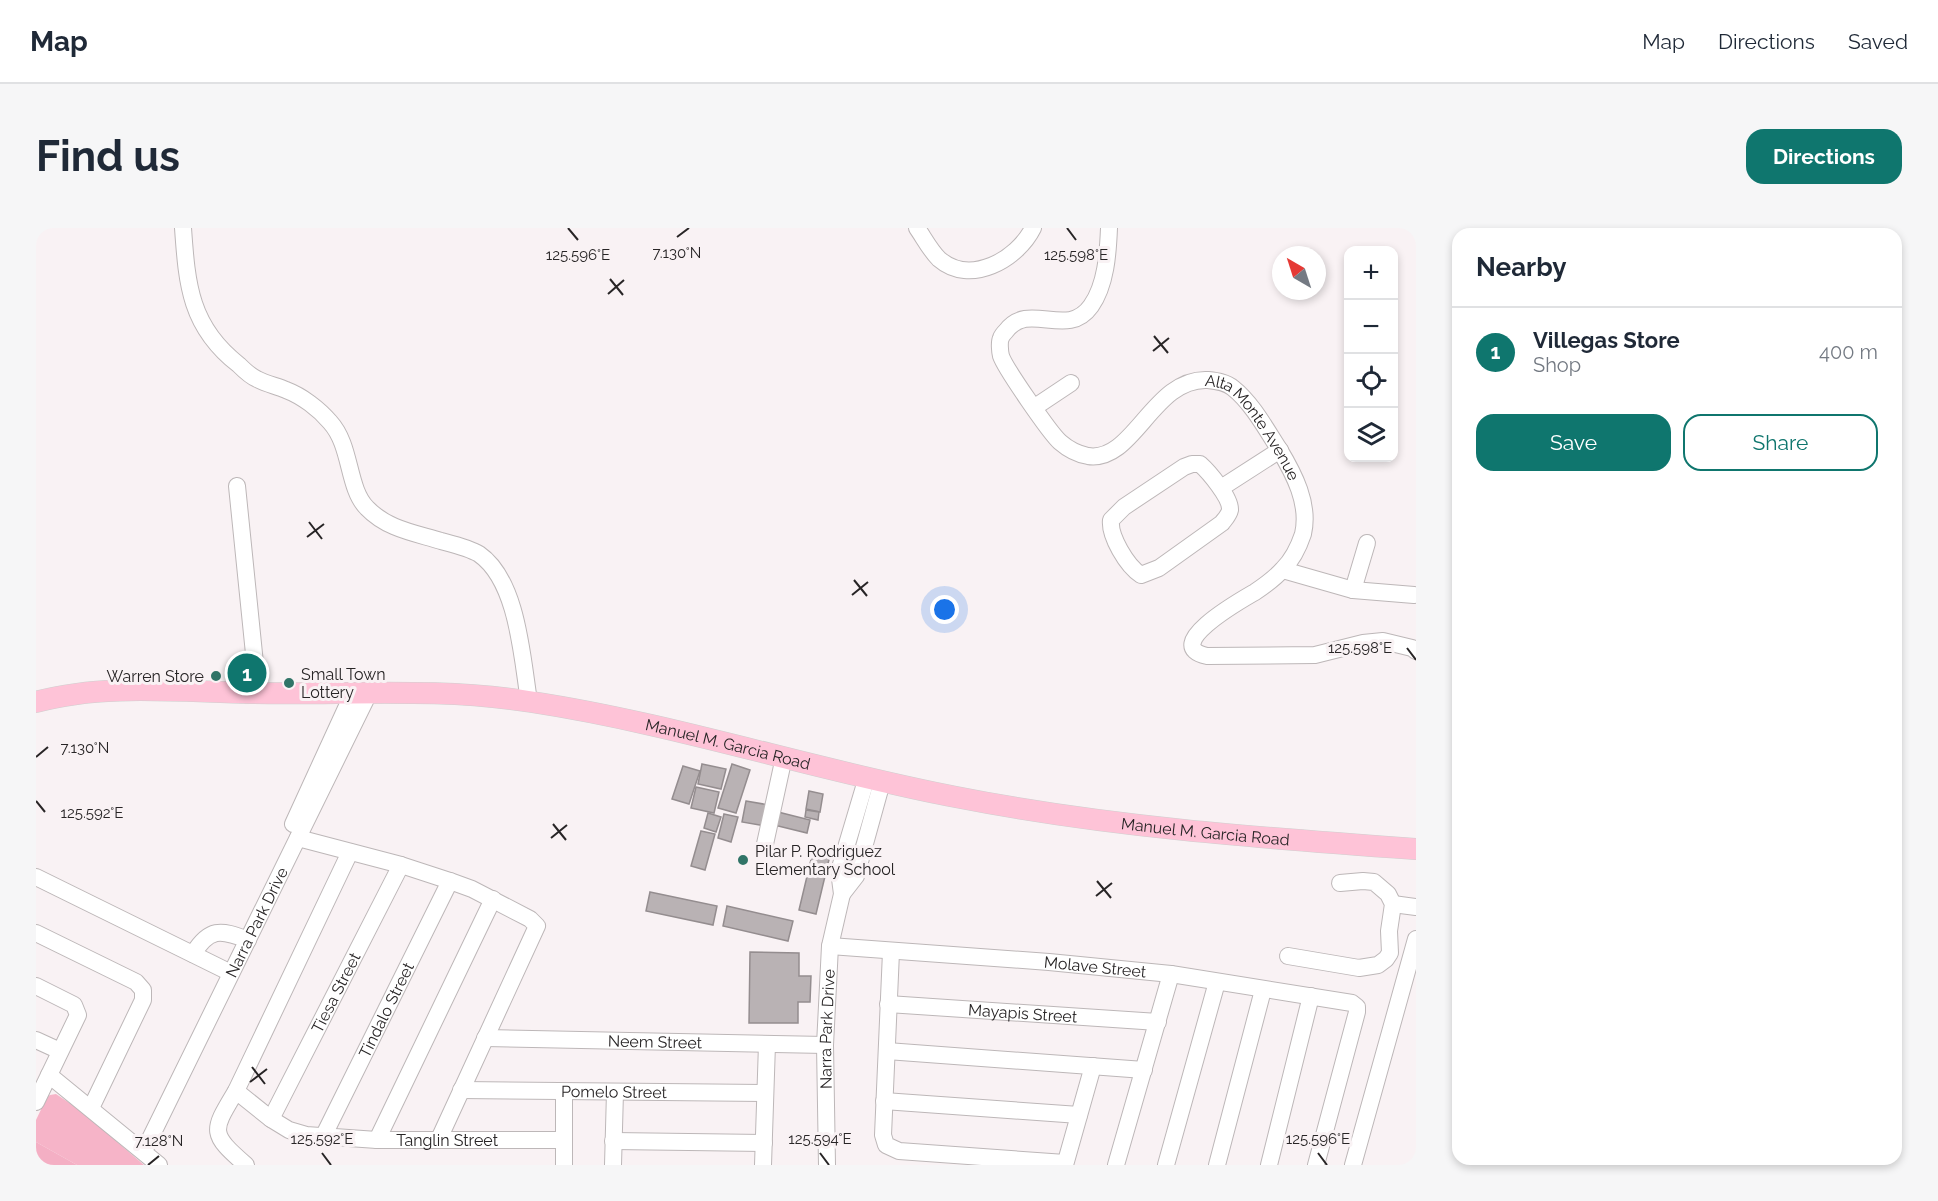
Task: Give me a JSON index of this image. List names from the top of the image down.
{
  "streets": {
    "main road": ["Manuel M. Garcia Road"],
    "street": [
      "Alta Monte Avenue",
      "Narra Park Drive",
      "Molave Street",
      "Tiesa Street",
      "Tindalo Street",
      "Mayapis Street",
      "Neem Street",
      "Pomelo Street",
      "Tanglin Street"
    ]
  },
  "crossings": [
    ["Manuel M. Garcia Road", "Narra Park Drive"],
    ["Narra Park Drive", "Molave Street"],
    ["Narra Park Drive", "Neem Street"],
    ["Tiesa Street", "Tanglin Street"],
    ["Tindalo Street", "Tanglin Street"]
  ],
  "places": ["Warren Store", "Small Town Lottery", "Pilar P. Rodriguez Elementary School"],
  "north": "top left",
  "page": {
    "header": "Map",
    "nav": ["Map", "Directions", "Saved"],
    "buttons": [
      "Directions",
      ["Save", "Share"]
    ],
    "title": "Find us",
    "heading": "Nearby",
    "map_buttons": ["+", "−"],
    "list": [
      {
        "mark": "1",
        "name": "Villegas Store",
        "note": "Shop",
        "value": "400 m"
      }
    ],
    "pins": "1"
  },
  "coordinates": [
    "7.130°N",
    "125.598°E",
    "125.596°E",
    "125.592°E",
    "125.594°E",
    "7.128°N"
  ]
}
